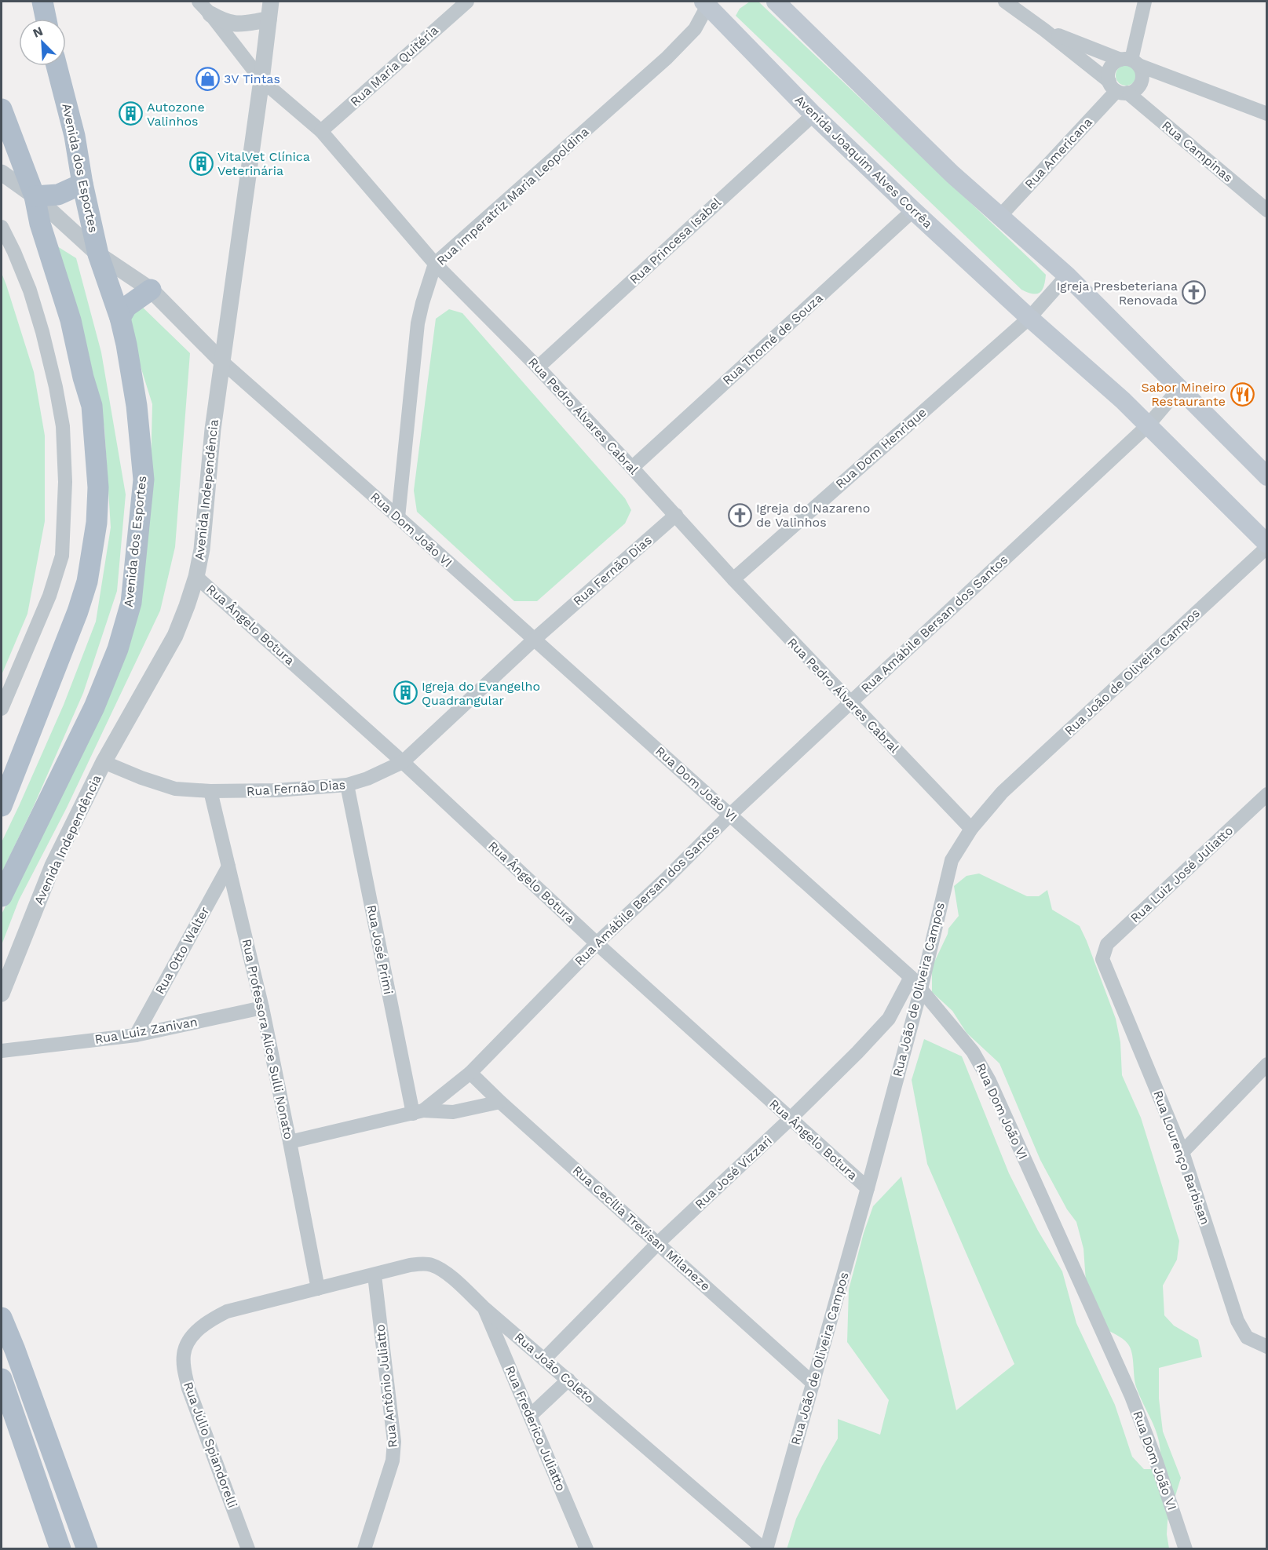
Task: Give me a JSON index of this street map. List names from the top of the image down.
{
  "streets": {
    "main road": ["Avenida Joaquim Alves Corrêa", "Avenida dos Esportes"],
    "street": [
      "Rua Maria Quitéria",
      "Rua Campinas",
      "Rua Americana",
      "Rua Imperatriz Maria Leopoldina",
      "Rua Princesa Isabel",
      "Rua Thomé de Souza",
      "Rua Pedro Álvares Cabral",
      "Rua Dom Henrique",
      "Avenida Independência",
      "Rua Dom João VI",
      "Rua Fernão Dias",
      "Rua Amábile Bersan dos Santos",
      "Rua Ângelo Botura",
      "Rua João de Oliveira Campos",
      "Rua Luiz José Juliatto",
      "Rua José Primi",
      "Rua Otto Walter",
      "Rua Luiz Zanivan",
      "Rua Professora Alice Sulli Nonato",
      "Rua Lourenço Barbisan",
      "Rua José Vizzari",
      "Rua Cecília Trevisan Milaneze",
      "Rua João Coleto",
      "Rua Antônio Juliatto",
      "Rua Frederico Juliatto",
      "Rua Júlio Spiandorelli"
    ]
  },
  "crossings": [
    ["Rua Maria Quitéria", "Rua Pedro Álvares Cabral"],
    ["Rua Campinas", "Rua Americana"],
    ["Avenida Joaquim Alves Corrêa", "Rua Imperatriz Maria Leopoldina"],
    ["Avenida Joaquim Alves Corrêa", "Rua Princesa Isabel"],
    ["Avenida Joaquim Alves Corrêa", "Rua Thomé de Souza"],
    ["Avenida Joaquim Alves Corrêa", "Rua Dom Henrique"],
    ["Avenida Joaquim Alves Corrêa", "Rua Amábile Bersan dos Santos"],
    ["Avenida Joaquim Alves Corrêa", "Rua João de Oliveira Campos"],
    ["Avenida dos Esportes", "Rua Dom João VI"],
    ["Rua Imperatriz Maria Leopoldina", "Rua Pedro Álvares Cabral"],
    ["Rua Imperatriz Maria Leopoldina", "Rua Dom João VI"],
    ["Rua Princesa Isabel", "Rua Pedro Álvares Cabral"],
    ["Rua Thomé de Souza", "Rua Pedro Álvares Cabral"],
    ["Rua Pedro Álvares Cabral", "Rua Dom Henrique"],
    ["Rua Pedro Álvares Cabral", "Avenida Independência"],
    ["Rua Pedro Álvares Cabral", "Rua Fernão Dias"],
    ["Rua Pedro Álvares Cabral", "Rua Amábile Bersan dos Santos"],
    ["Rua Pedro Álvares Cabral", "Rua João de Oliveira Campos"],
    ["Avenida Independência", "Rua Dom João VI"],
    ["Avenida Independência", "Rua Fernão Dias"],
    ["Avenida Independência", "Rua Ângelo Botura"],
    ["Rua Dom João VI", "Rua Fernão Dias"],
    ["Rua Dom João VI", "Rua Amábile Bersan dos Santos"],
    ["Rua Dom João VI", "Rua João de Oliveira Campos"],
    ["Rua Dom João VI", "Rua José Vizzari"],
    ["Rua Fernão Dias", "Rua Ângelo Botura"],
    ["Rua Fernão Dias", "Rua José Primi"],
    ["Rua Fernão Dias", "Rua Professora Alice Sulli Nonato"],
    ["Rua Amábile Bersan dos Santos", "Rua Ângelo Botura"],
    ["Rua Amábile Bersan dos Santos", "Rua José Primi"],
    ["Rua Amábile Bersan dos Santos", "Rua Cecília Trevisan Milaneze"],
    ["Rua Ângelo Botura", "Rua João de Oliveira Campos"],
    ["Rua Ângelo Botura", "Rua José Vizzari"],
    ["Rua João de Oliveira Campos", "Rua Cecília Trevisan Milaneze"],
    ["Rua João de Oliveira Campos", "Rua João Coleto"],
    ["Rua Luiz José Juliatto", "Rua Lourenço Barbisan"],
    ["Rua Otto Walter", "Rua Luiz Zanivan"],
    ["Rua Otto Walter", "Rua Professora Alice Sulli Nonato"],
    ["Rua Luiz Zanivan", "Rua Professora Alice Sulli Nonato"],
    ["Rua Professora Alice Sulli Nonato", "Rua João Coleto"],
    ["Rua Professora Alice Sulli Nonato", "Rua Júlio Spiandorelli"],
    ["Rua José Vizzari", "Rua Cecília Trevisan Milaneze"],
    ["Rua José Vizzari", "Rua João Coleto"],
    ["Rua João Coleto", "Rua Antônio Juliatto"],
    ["Rua João Coleto", "Rua Frederico Juliatto"],
    ["Rua João Coleto", "Rua Júlio Spiandorelli"]
  ],
  "places": {
    "shop": ["3V Tintas"],
    "building": ["Autozone Valinhos", "VitalVet Clínica Veterinária", "Igreja do Evangelho Quadrangular"],
    "church": ["Igreja Presbeteriana Renovada", "Igreja do Nazareno de Valinhos"],
    "restaurant": ["Sabor Mineiro Restaurante"]
  },
  "north": "top left"
}
